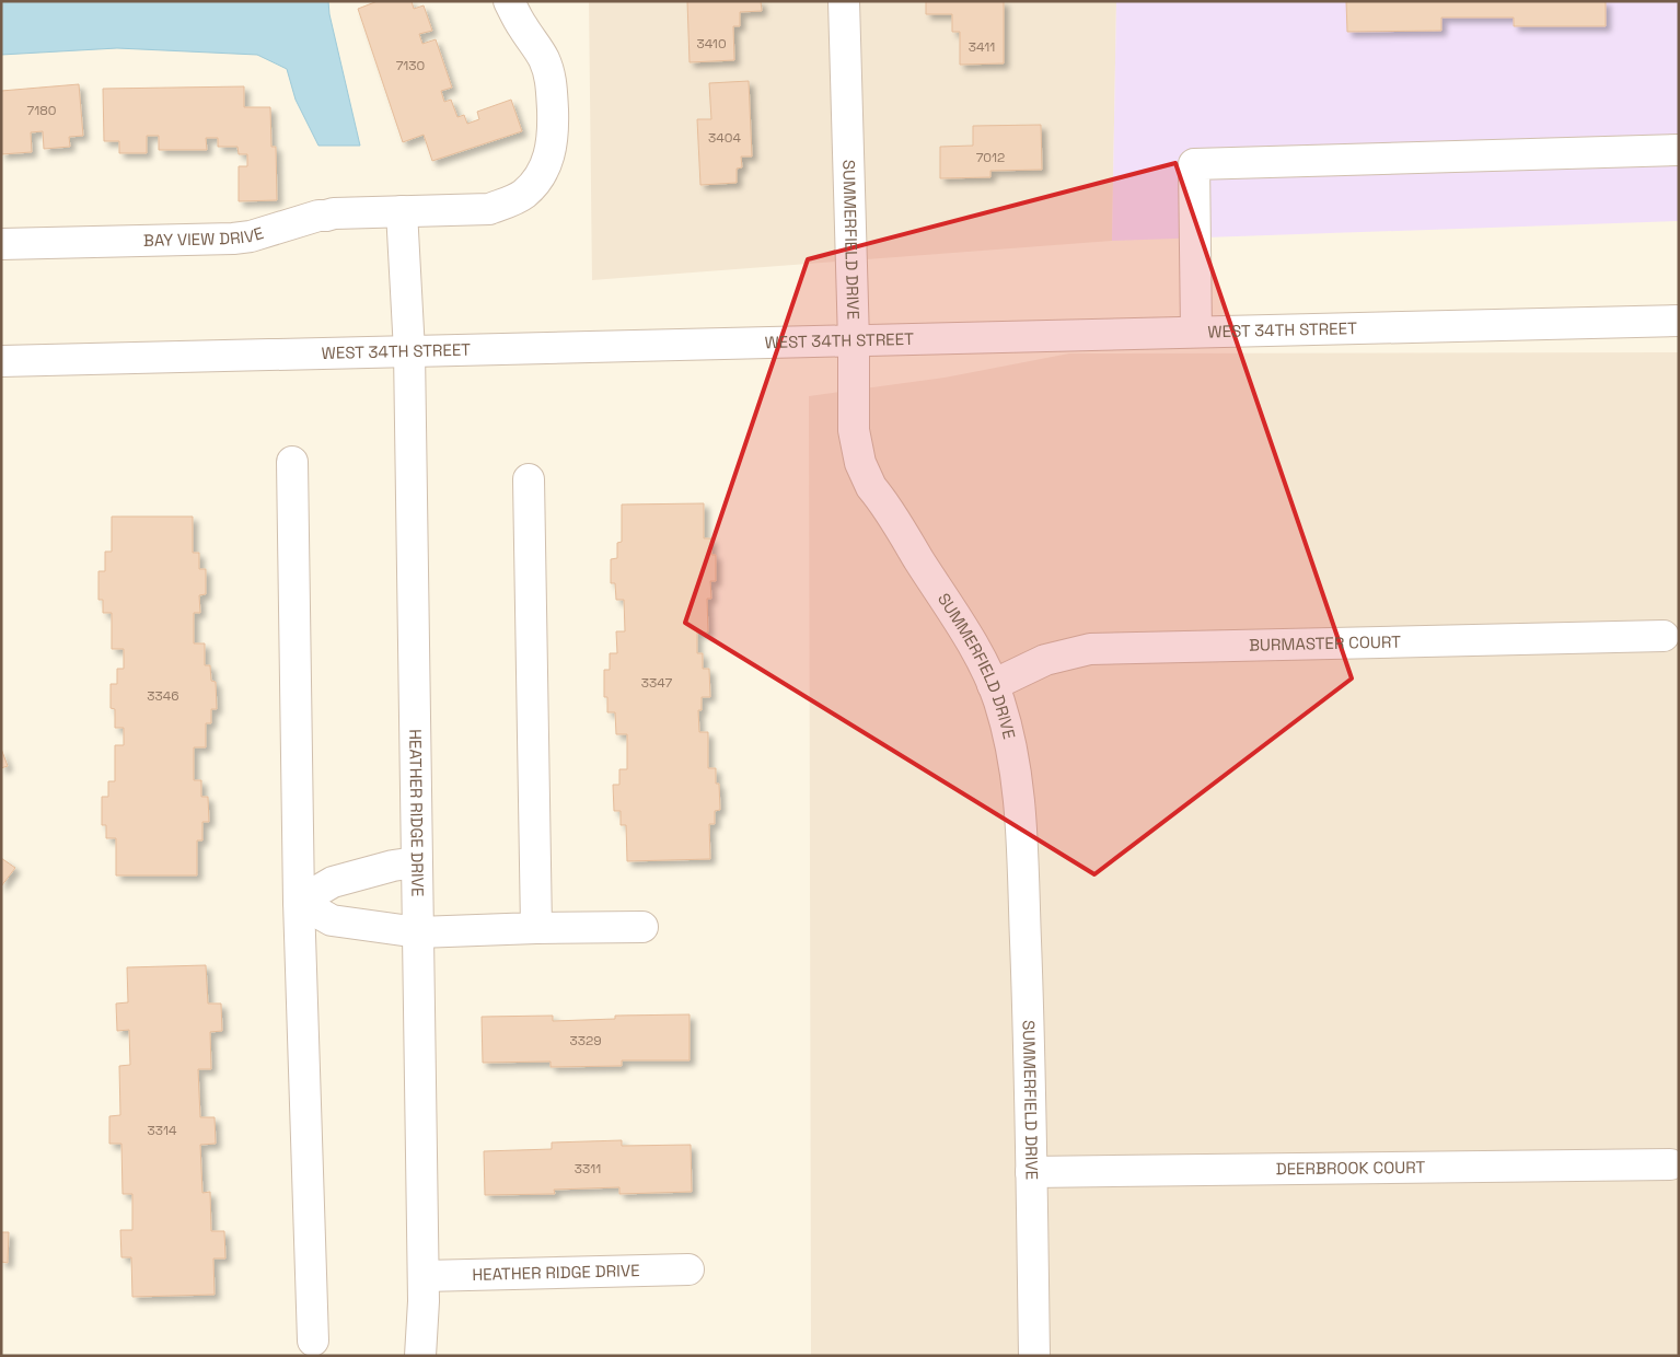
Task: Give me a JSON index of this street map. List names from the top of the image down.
{
  "streets": {
    "street": [
      "BAY VIEW DRIVE",
      "SUMMERFIELD DRIVE",
      "WEST 34TH STREET",
      "BURMASTER COURT",
      "HEATHER RIDGE DRIVE",
      "DEERBROOK COURT"
    ]
  },
  "crossings": [
    ["SUMMERFIELD DRIVE", "WEST 34TH STREET"],
    ["SUMMERFIELD DRIVE", "BURMASTER COURT"],
    ["SUMMERFIELD DRIVE", "DEERBROOK COURT"],
    ["WEST 34TH STREET", "HEATHER RIDGE DRIVE"]
  ],
  "house_numbers": [
    "3410",
    "3411",
    "7130",
    "7180",
    "3404",
    "7012",
    "3347",
    "3346",
    "3329",
    "3314",
    "3311"
  ]
}
